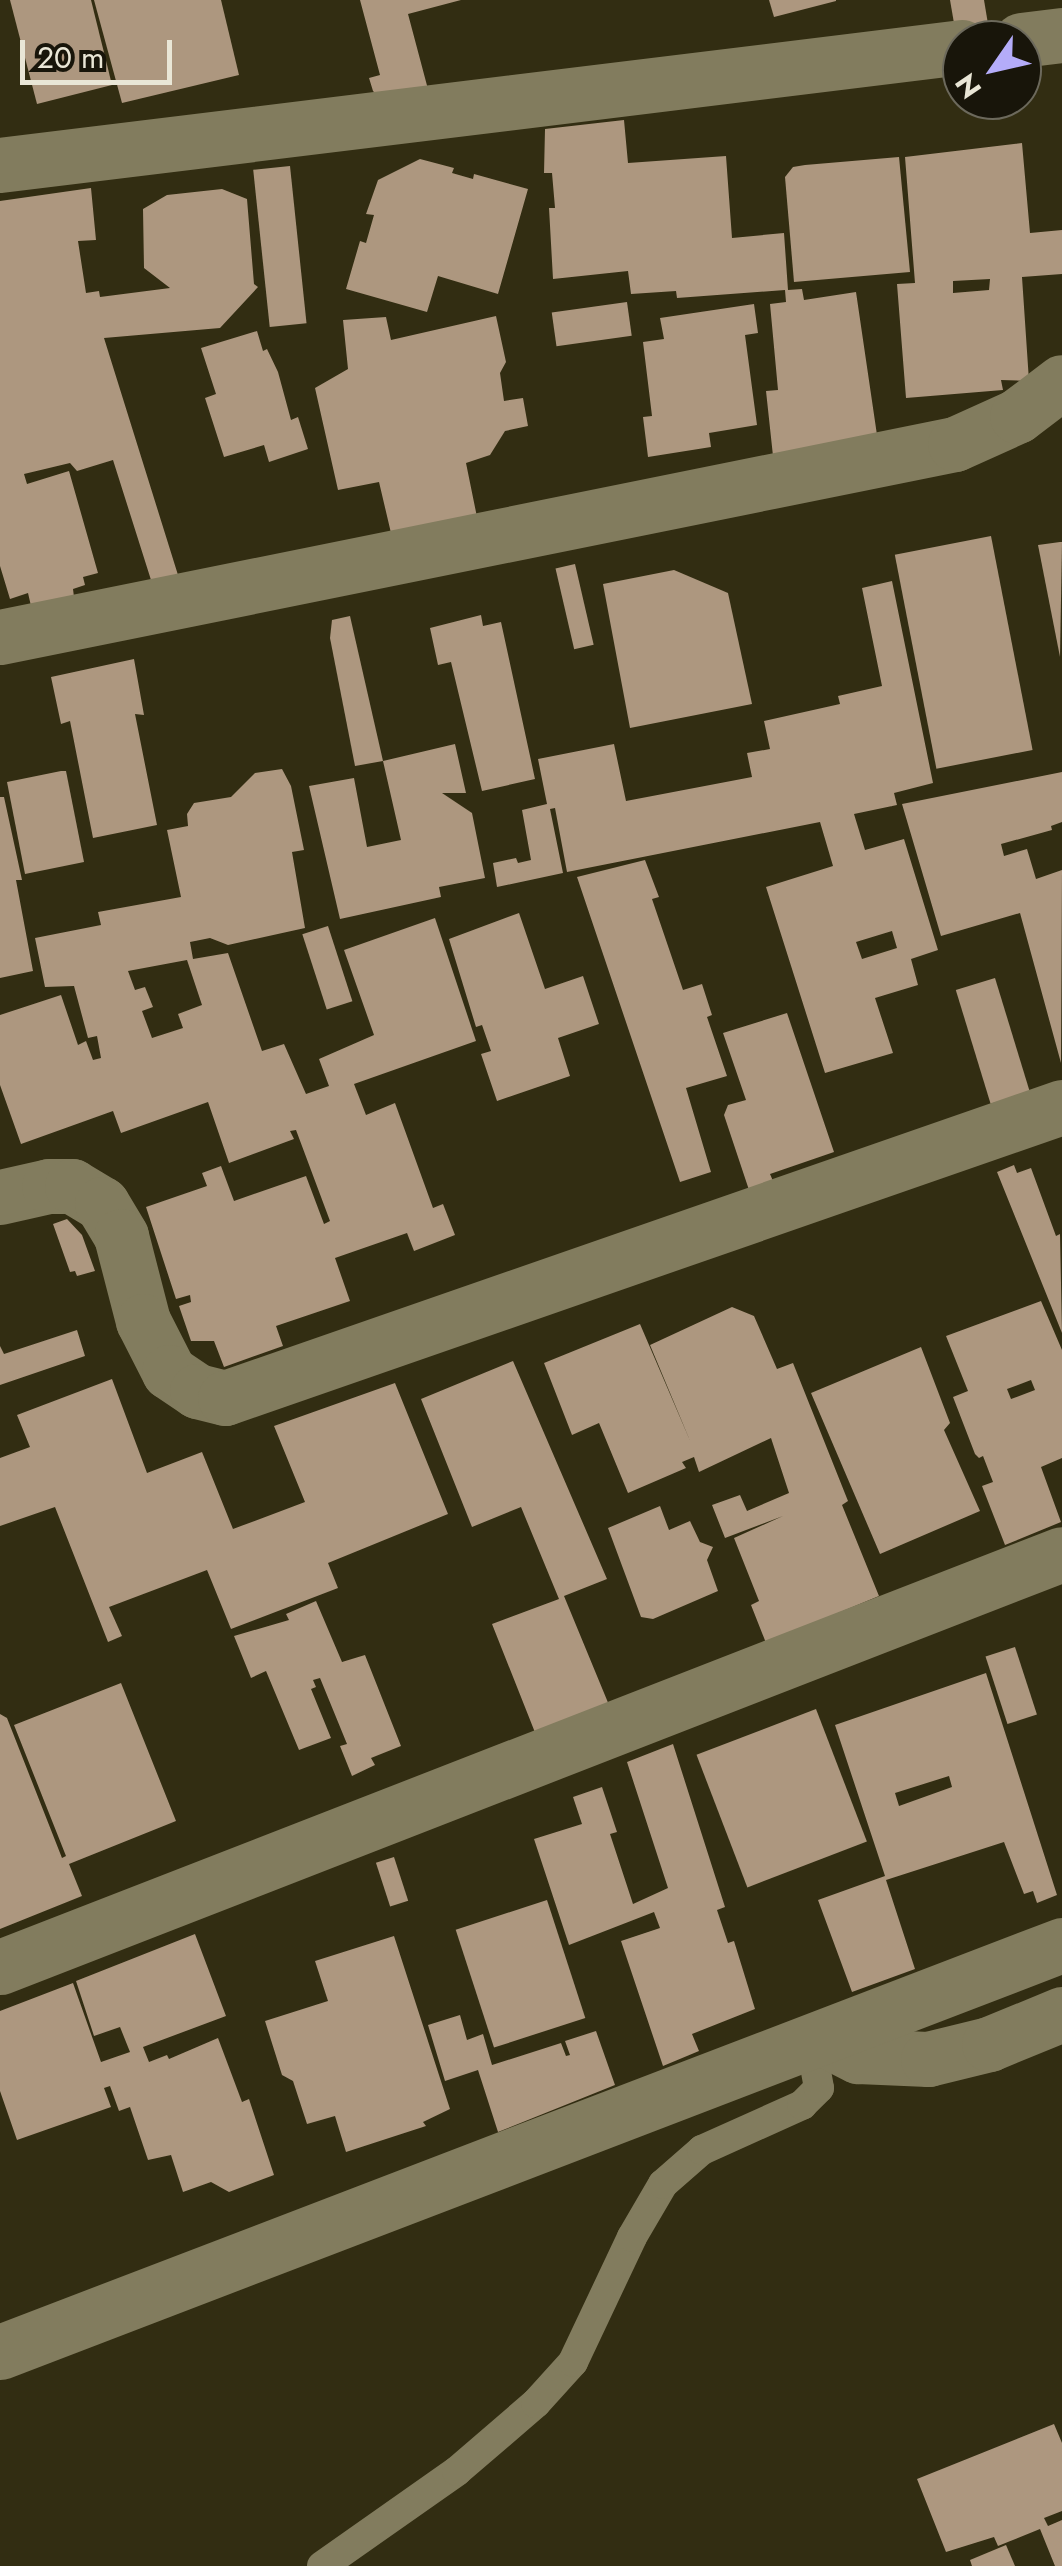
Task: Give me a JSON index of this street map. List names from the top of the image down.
{
  "scale_bar": "20 m",
  "north": "bottom left"
}
